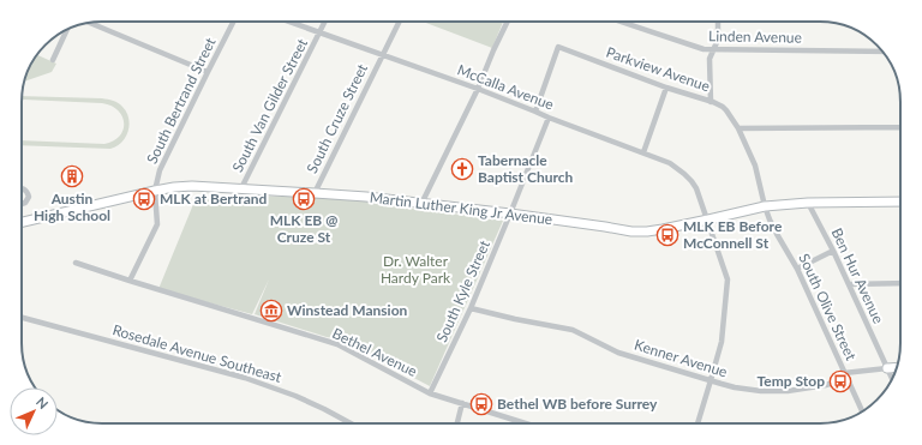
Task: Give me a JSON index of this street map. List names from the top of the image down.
{
  "streets": {
    "main road": ["Martin Luther King Jr Avenue"],
    "street": [
      "Linden Avenue",
      "Parkview Avenue",
      "McCalla Avenue",
      "South Bertrand Street",
      "South Van Gilder Street",
      "South Cruze Street",
      "Ben Hur Avenue",
      "South Kyle Street",
      "South Olive Street",
      "Bethel Avenue",
      "Rosedale Avenue Southeast",
      "Kenner Avenue"
    ]
  },
  "crossings": [
    ["Parkview Avenue", "McCalla Avenue"],
    ["Parkview Avenue", "Martin Luther King Jr Avenue"],
    ["Parkview Avenue", "South Olive Street"],
    ["McCalla Avenue", "South Van Gilder Street"],
    ["McCalla Avenue", "South Cruze Street"],
    ["McCalla Avenue", "Martin Luther King Jr Avenue"],
    ["McCalla Avenue", "South Kyle Street"],
    ["McCalla Avenue", "Kenner Avenue"],
    ["South Bertrand Street", "Martin Luther King Jr Avenue"],
    ["South Bertrand Street", "Bethel Avenue"],
    ["South Van Gilder Street", "Martin Luther King Jr Avenue"],
    ["South Cruze Street", "Martin Luther King Jr Avenue"],
    ["Martin Luther King Jr Avenue", "Ben Hur Avenue"],
    ["Martin Luther King Jr Avenue", "South Kyle Street"],
    ["Martin Luther King Jr Avenue", "South Olive Street"],
    ["Ben Hur Avenue", "Kenner Avenue"],
    ["South Kyle Street", "Bethel Avenue"],
    ["South Kyle Street", "Kenner Avenue"],
    ["South Olive Street", "Kenner Avenue"]
  ],
  "parks": ["Dr. Walter Hardy Park"],
  "places": {
    "church": ["Tabernacle Baptist Church"],
    "building": ["Austin High School"],
    "bus stop": [
      "MLK at Bertrand",
      "MLK EB @ Cruze St",
      "MLK EB Before McConnell St",
      "Temp Stop",
      "Bethel WB before Surrey"
    ],
    "museum": ["Winstead Mansion"]
  },
  "north": "top right"
}
